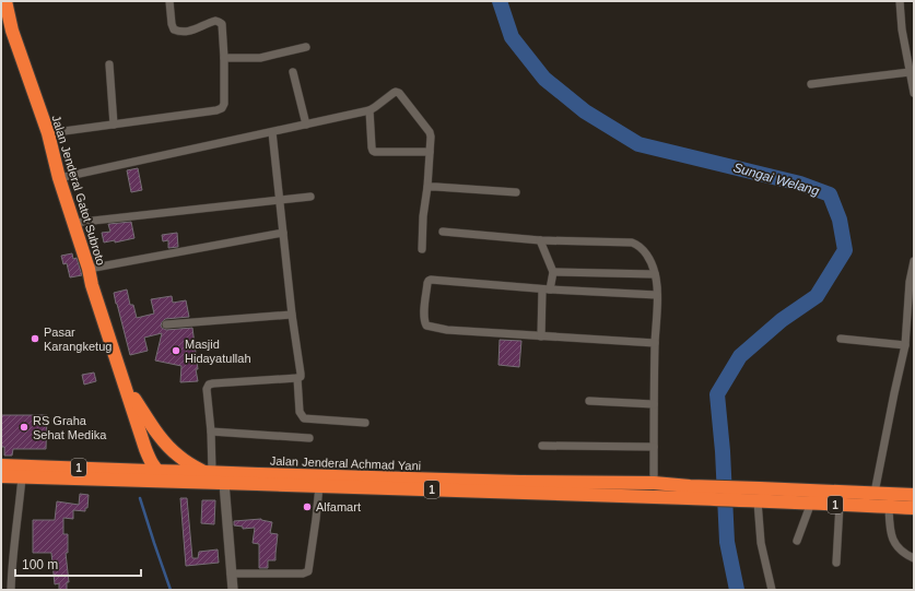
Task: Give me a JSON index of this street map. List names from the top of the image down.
{
  "streets": {
    "highway": ["Jalan Jenderal Gatot Subroto", "Jalan Jenderal Achmad Yani", "1"]
  },
  "crossings": [
    ["Jalan Jenderal Gatot Subroto", "Jalan Jenderal Achmad Yani"],
    ["Jalan Jenderal Achmad Yani", "1"]
  ],
  "water": ["Sungai Welang"],
  "places": [
    "Pasar Karangketug",
    "Masjid Hidayatullah",
    "RS Graha Sehat Medika",
    "Alfamart"
  ],
  "scale_bar": "100 m"
}
